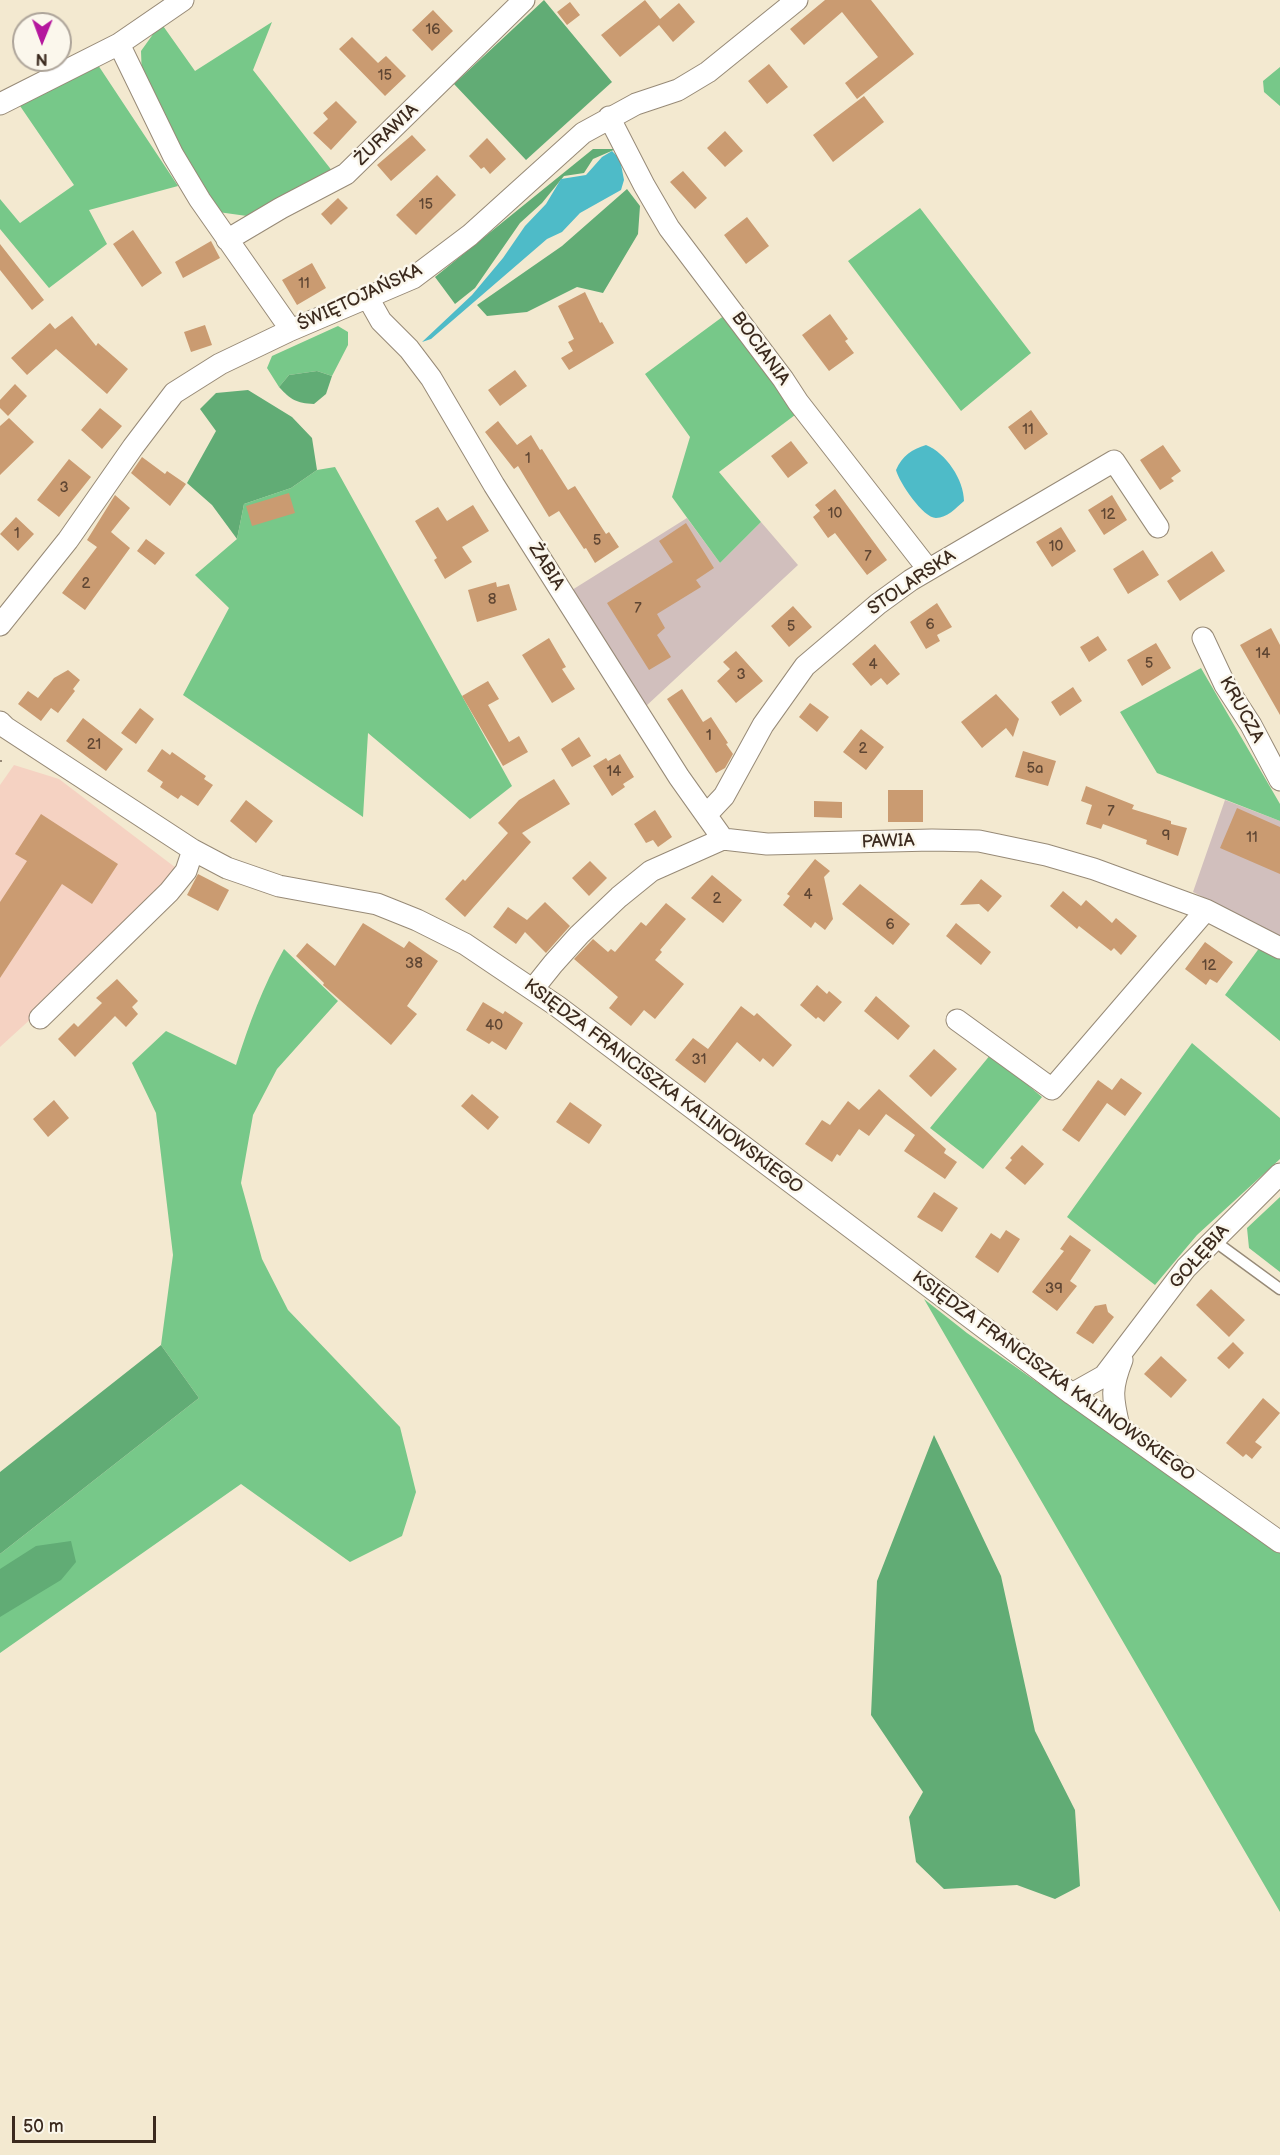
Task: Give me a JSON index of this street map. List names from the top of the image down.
{
  "streets": {
    "street": [
      "ŻURAWIA",
      "ŚWIĘTOJAŃSKA",
      "BOCIANIA",
      "ŻABIA",
      "STOLARSKA",
      "KRUCZA",
      "PAWIA",
      "KSIĘDZA FRANCISZKA KALINOWSKIEGO",
      "GOŁĘBIA"
    ]
  },
  "crossings": [
    ["ŚWIĘTOJAŃSKA", "BOCIANIA"],
    ["ŚWIĘTOJAŃSKA", "ŻABIA"],
    ["BOCIANIA", "STOLARSKA"],
    ["ŻABIA", "STOLARSKA"],
    ["ŻABIA", "PAWIA"],
    ["KSIĘDZA FRANCISZKA KALINOWSKIEGO", "GOŁĘBIA"]
  ],
  "house_numbers": [
    "16",
    "15",
    "15",
    "11",
    "11",
    "1",
    "3",
    "10",
    "12",
    "1",
    "5",
    "10",
    "7",
    "2",
    "8",
    "7",
    "6",
    "5",
    "14",
    "5",
    "4",
    "3",
    "1",
    "21",
    "2",
    "5a",
    "14",
    "7",
    "9",
    "11",
    "4",
    "2",
    "6",
    "38",
    "12",
    "40",
    "31",
    "39"
  ],
  "scale_bar": "50 m",
  "north": "bottom"
}
